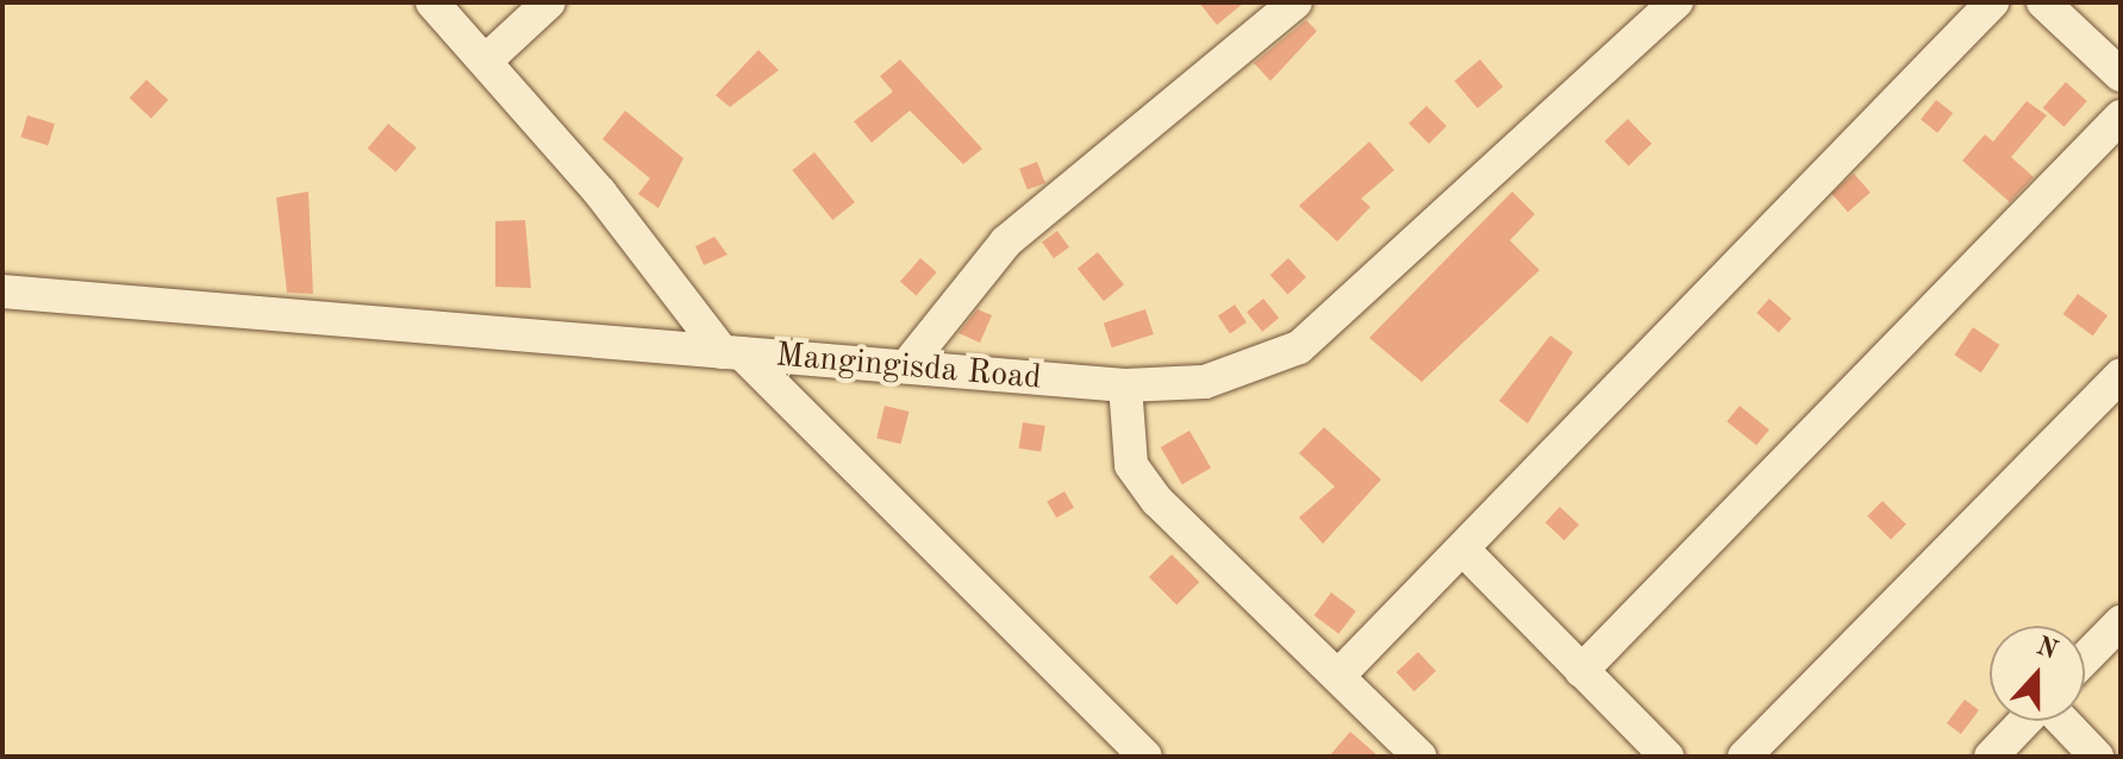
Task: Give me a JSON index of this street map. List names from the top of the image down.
{
  "streets": {
    "street": ["Mangingisda Road"]
  },
  "north": "top"
}
